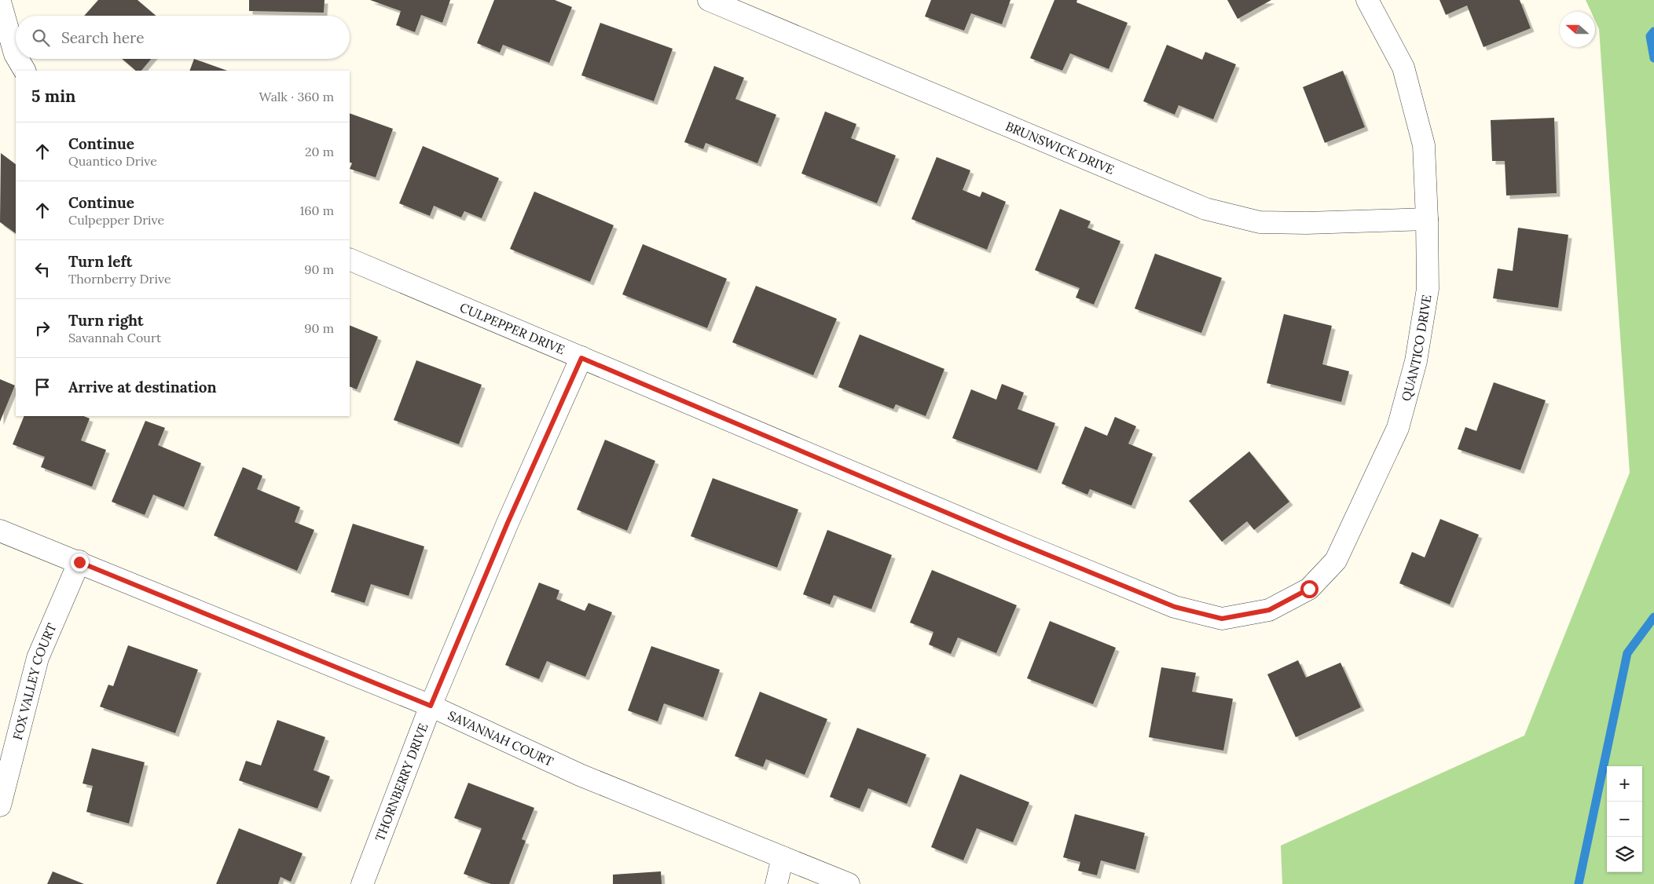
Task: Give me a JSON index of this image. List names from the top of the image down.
{
  "streets": {
    "street": [
      "BRUNSWICK DRIVE",
      "CULPEPPER DRIVE",
      "QUANTICO DRIVE",
      "FOX VALLEY COURT",
      "SAVANNAH COURT",
      "THORNBERRY DRIVE"
    ]
  },
  "crossings": [
    ["BRUNSWICK DRIVE", "QUANTICO DRIVE"],
    ["CULPEPPER DRIVE", "QUANTICO DRIVE"],
    ["CULPEPPER DRIVE", "THORNBERRY DRIVE"],
    ["FOX VALLEY COURT", "SAVANNAH COURT"],
    ["SAVANNAH COURT", "THORNBERRY DRIVE"]
  ],
  "north": "left",
  "page": {
    "search": "Search here",
    "heading": ["5 min", "Walk · 360 m"],
    "list": [
      ["Continue", "Quantico Drive", "20 m"],
      ["Continue", "Culpepper Drive", "160 m"],
      ["Turn left", "Thornberry Drive", "90 m"],
      ["Turn right", "Savannah Court", "90 m"],
      "Arrive at destination"
    ],
    "map_buttons": ["+", "−"]
  }
}
